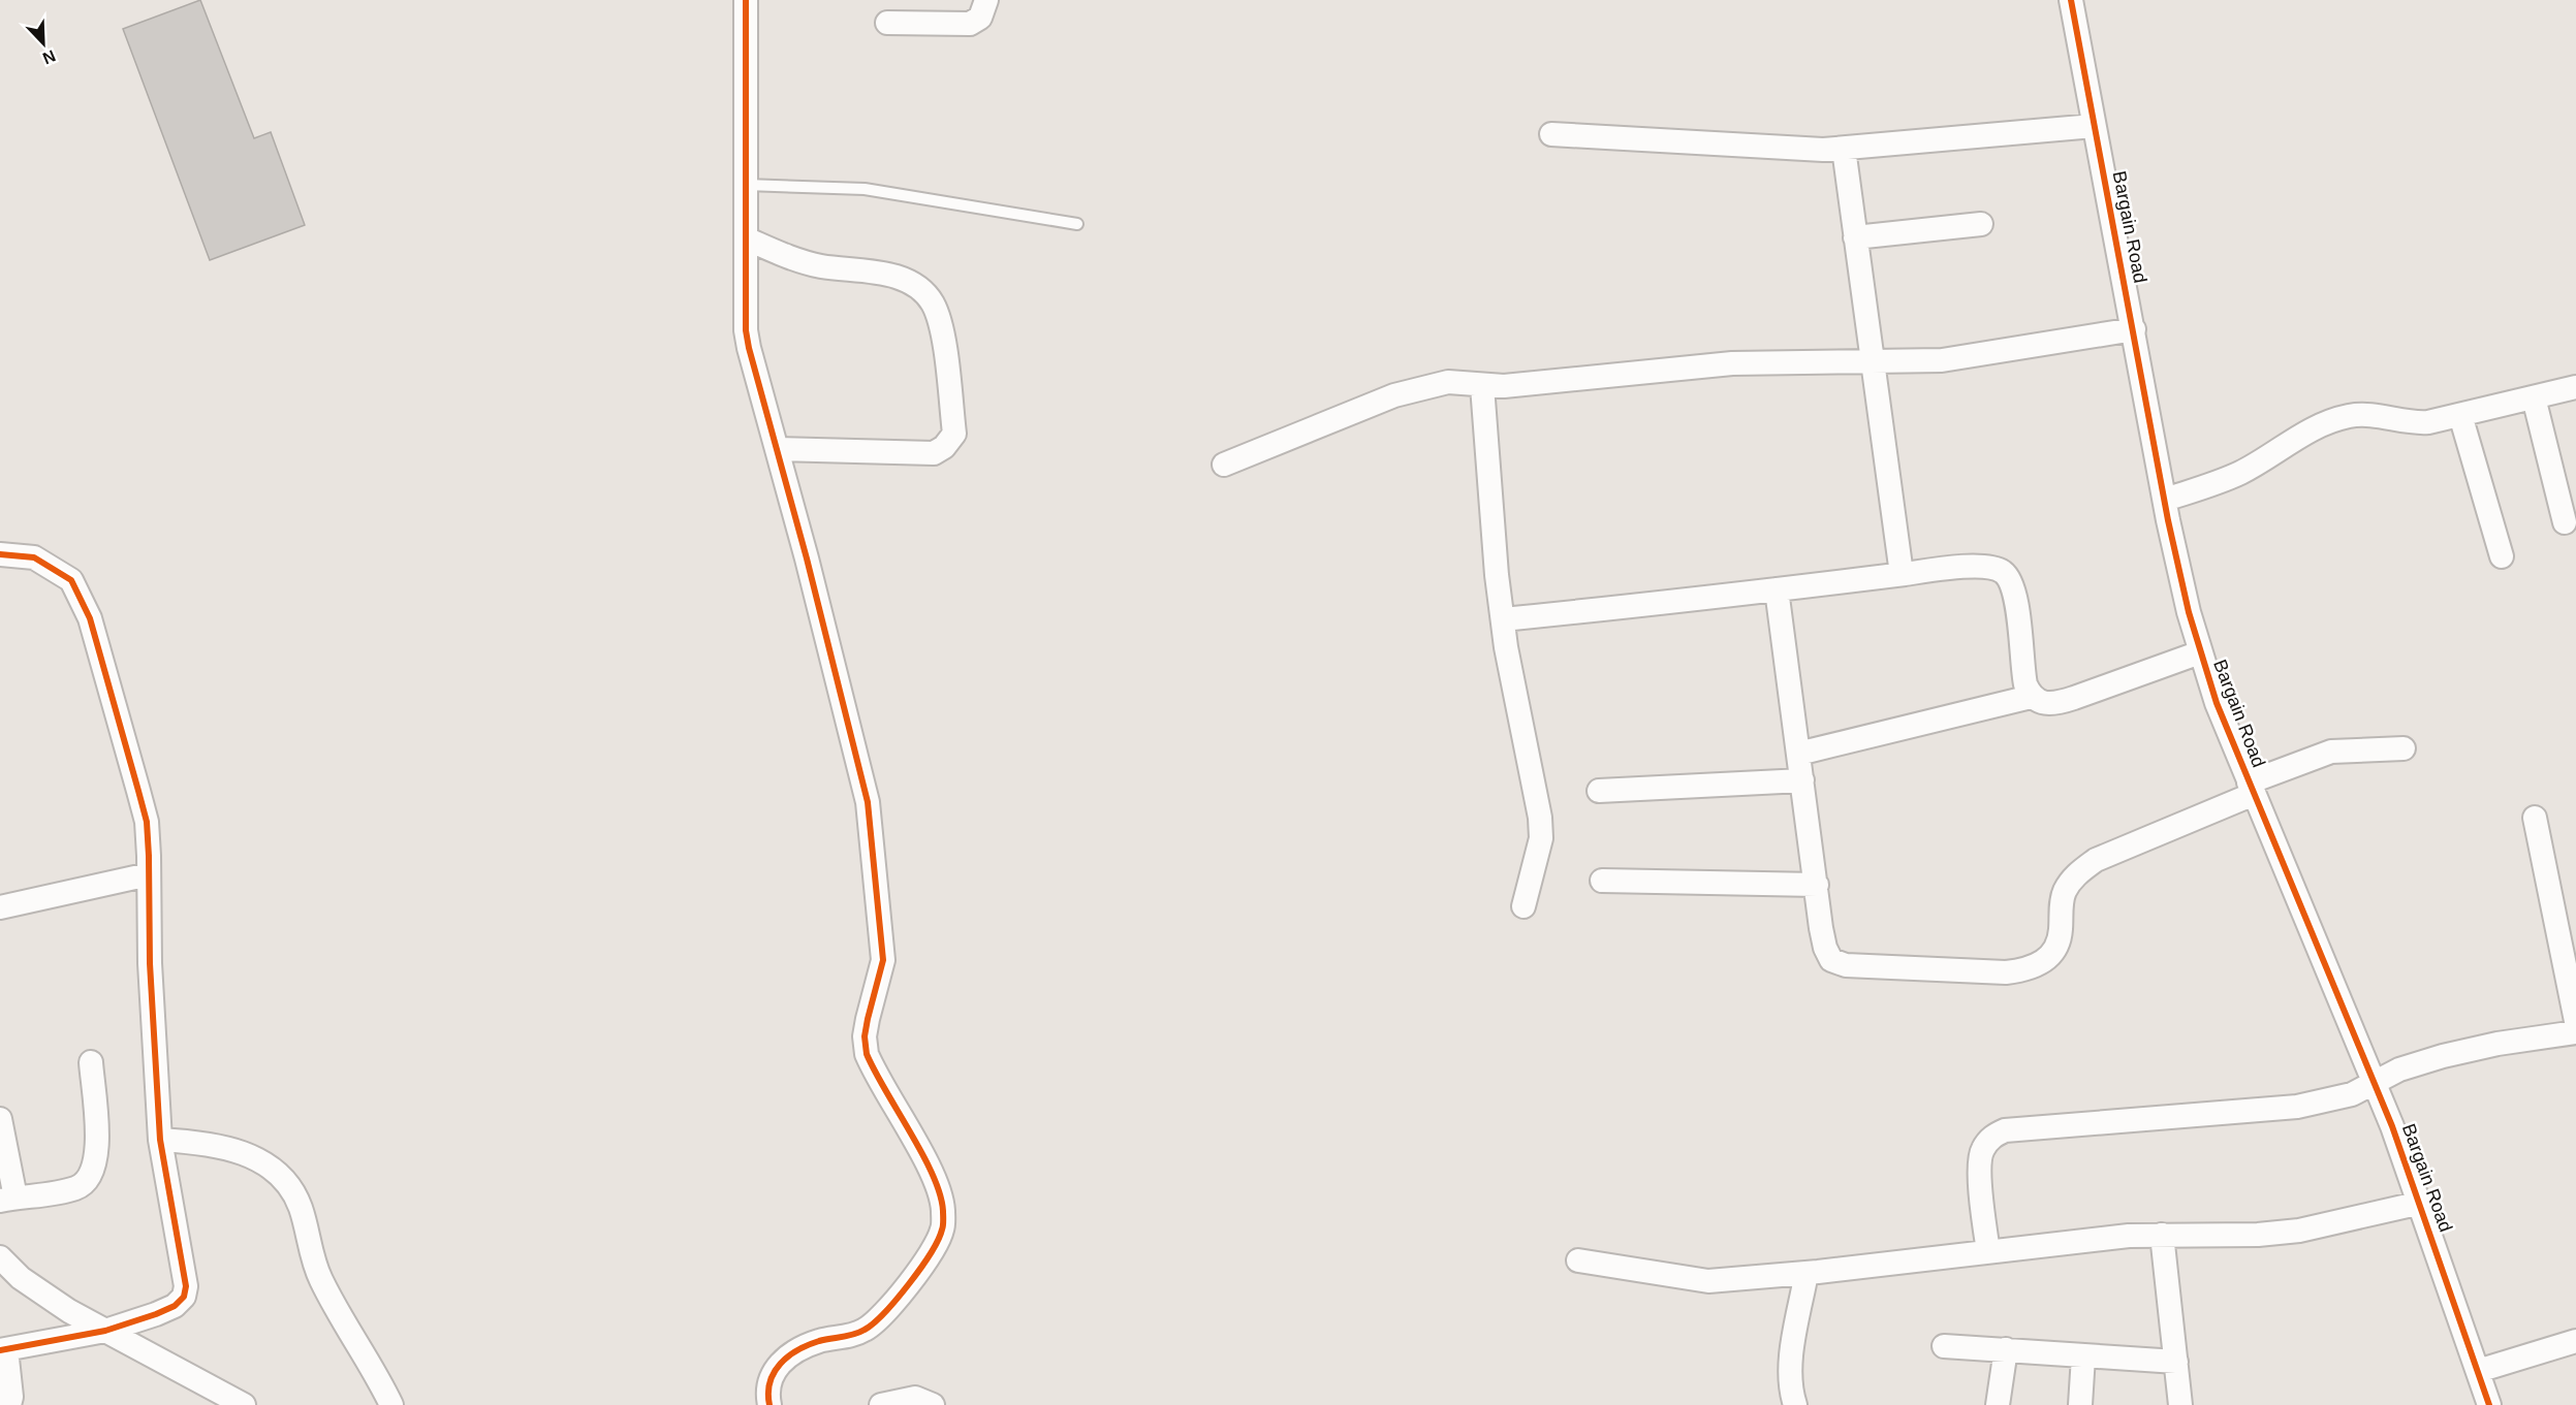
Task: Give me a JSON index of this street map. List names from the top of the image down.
{
  "streets": {
    "street": ["Bargain Road"]
  },
  "north": "bottom right"
}
